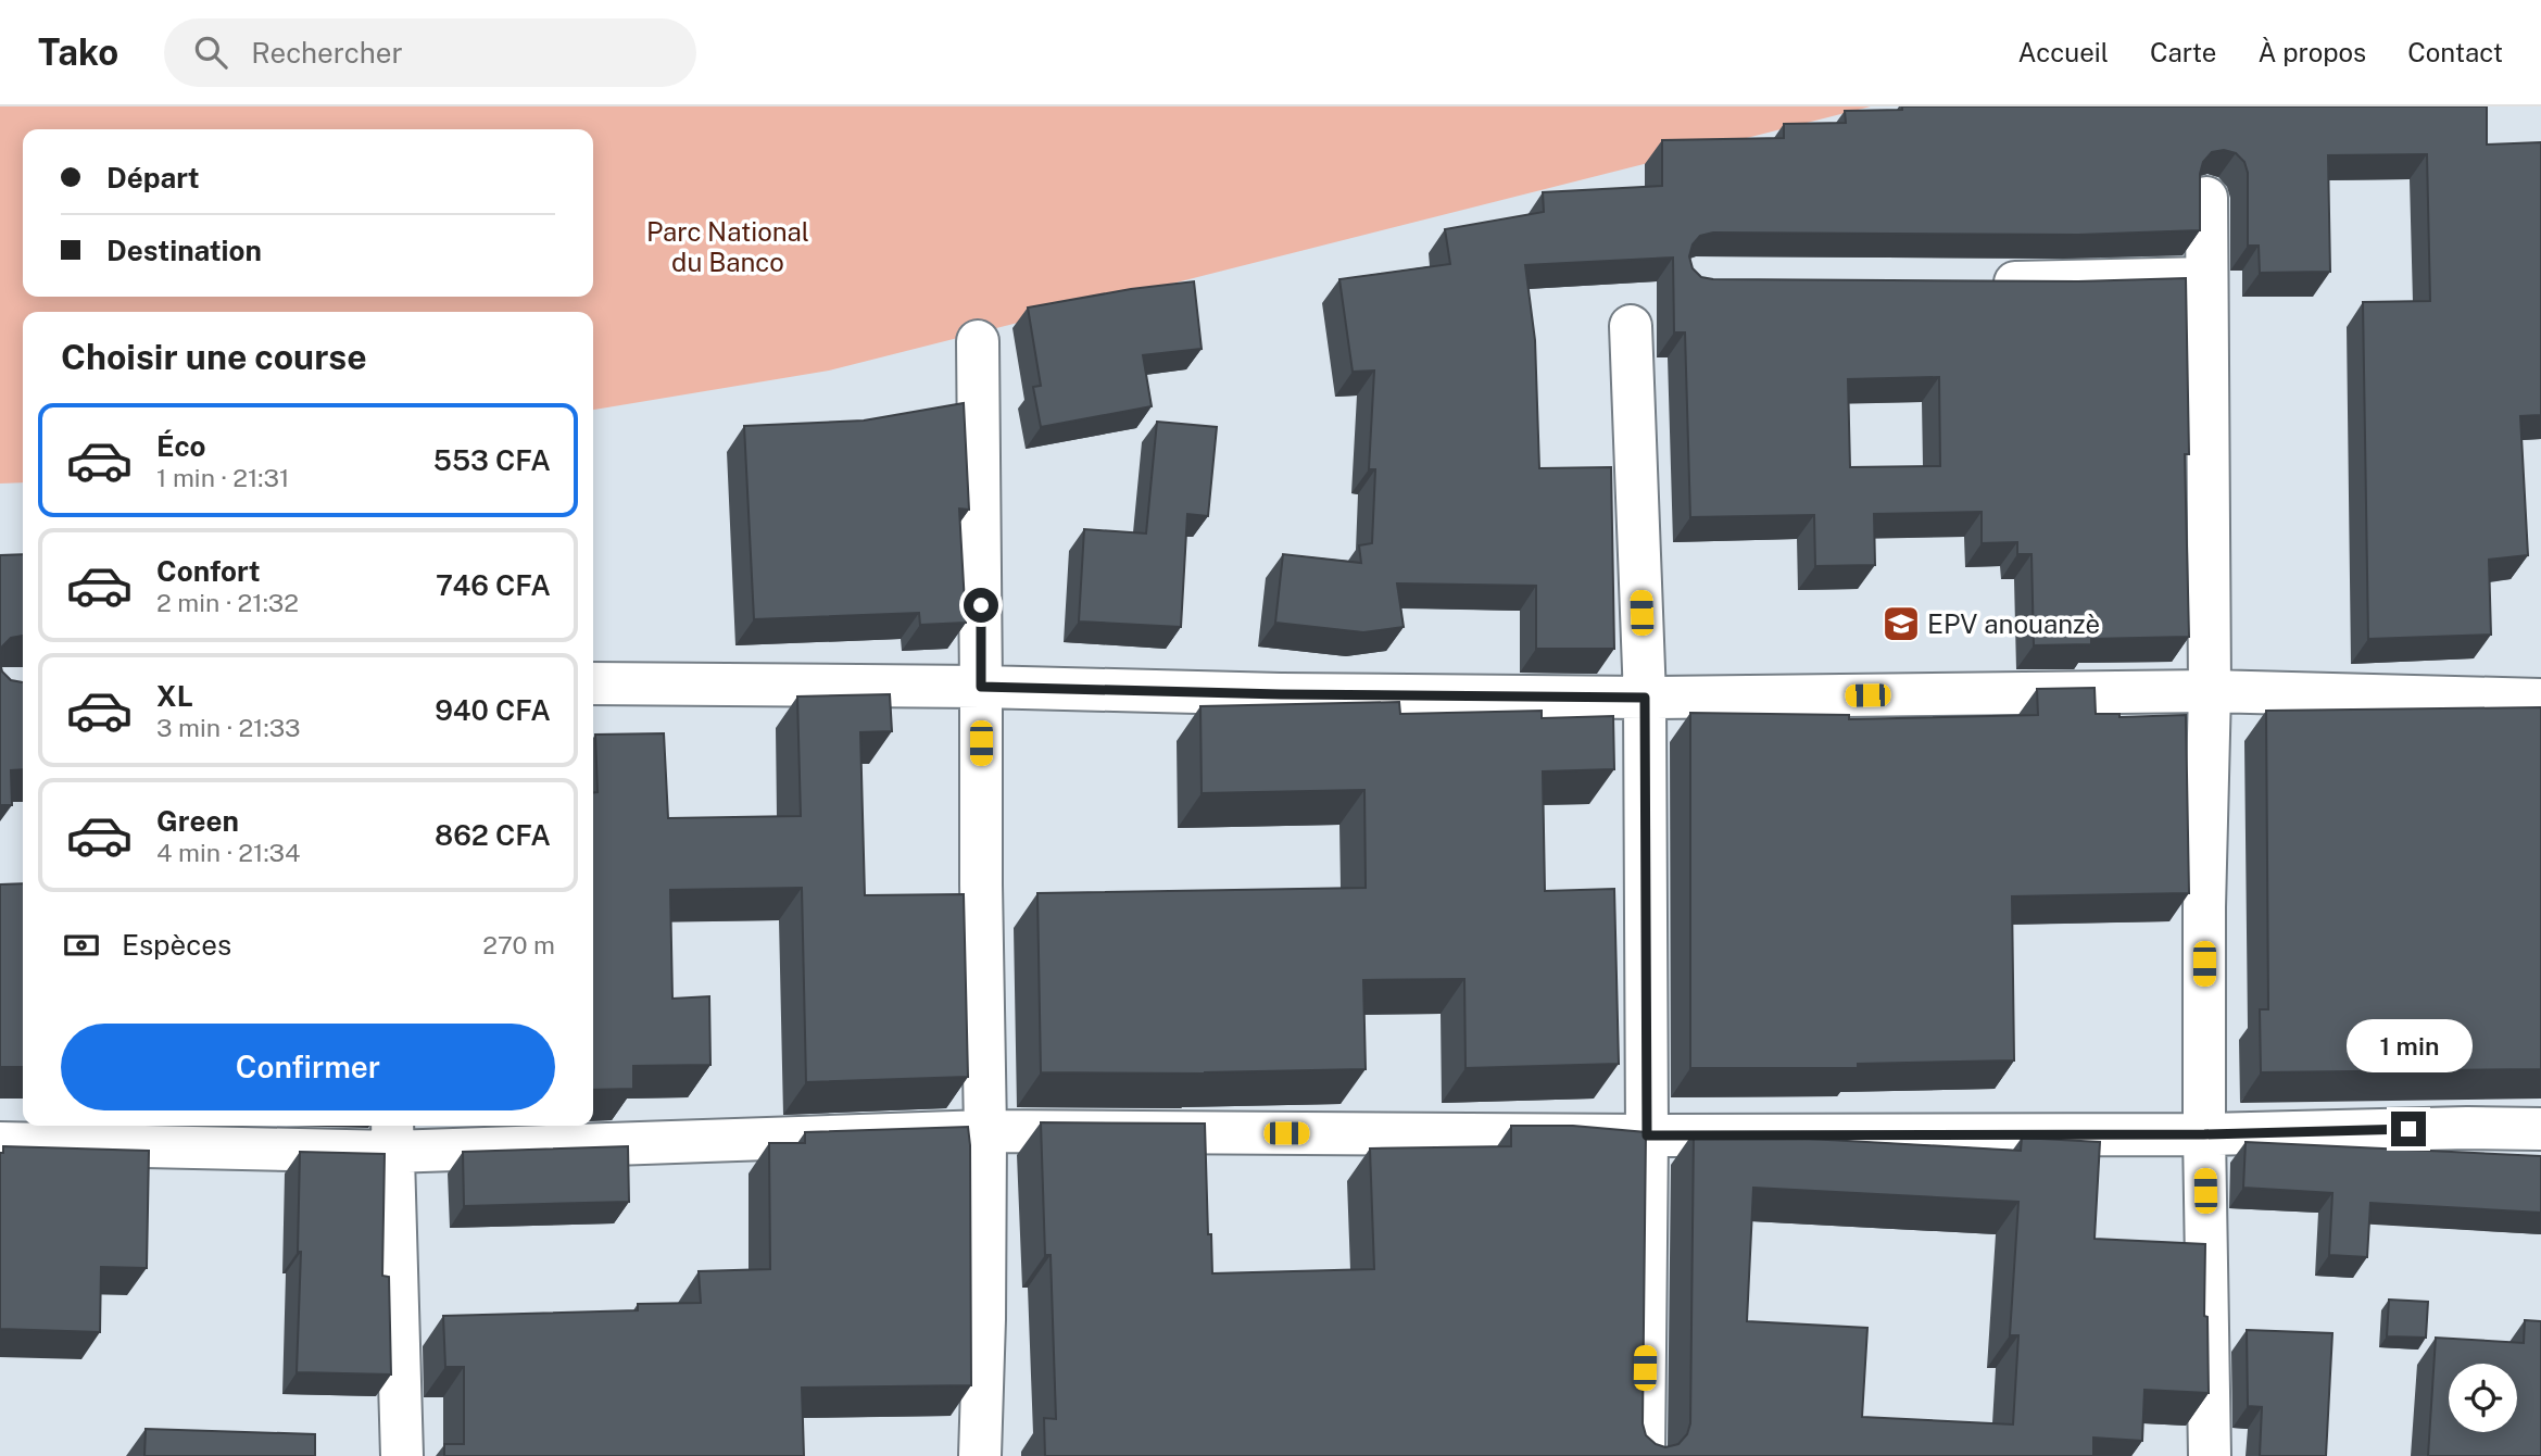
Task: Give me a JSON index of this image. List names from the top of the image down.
{
  "parks": ["Parc National du Banco"],
  "places": {
    "school or university": ["EPV anouanzè"]
  },
  "page": {
    "header": "Tako",
    "search": "Rechercher",
    "nav": [
      "Accueil",
      "Carte",
      "À propos",
      "Contact"
    ],
    "banner": ["Départ", "Destination"],
    "heading": "Choisir une course",
    "list": [
      {
        "name": "Éco",
        "note": "1 min · 21:31",
        "value": "553 CFA"
      },
      {
        "name": "Confort",
        "note": "2 min · 21:32",
        "value": "746 CFA"
      },
      {
        "name": "XL",
        "note": "3 min · 21:33",
        "value": "940 CFA"
      },
      {
        "name": "Green",
        "note": "4 min · 21:34",
        "value": "862 CFA"
      }
    ],
    "pay": ["Espèces", "270 m"],
    "buttons": "Confirmer",
    "bubble": "1 min"
  }
}
